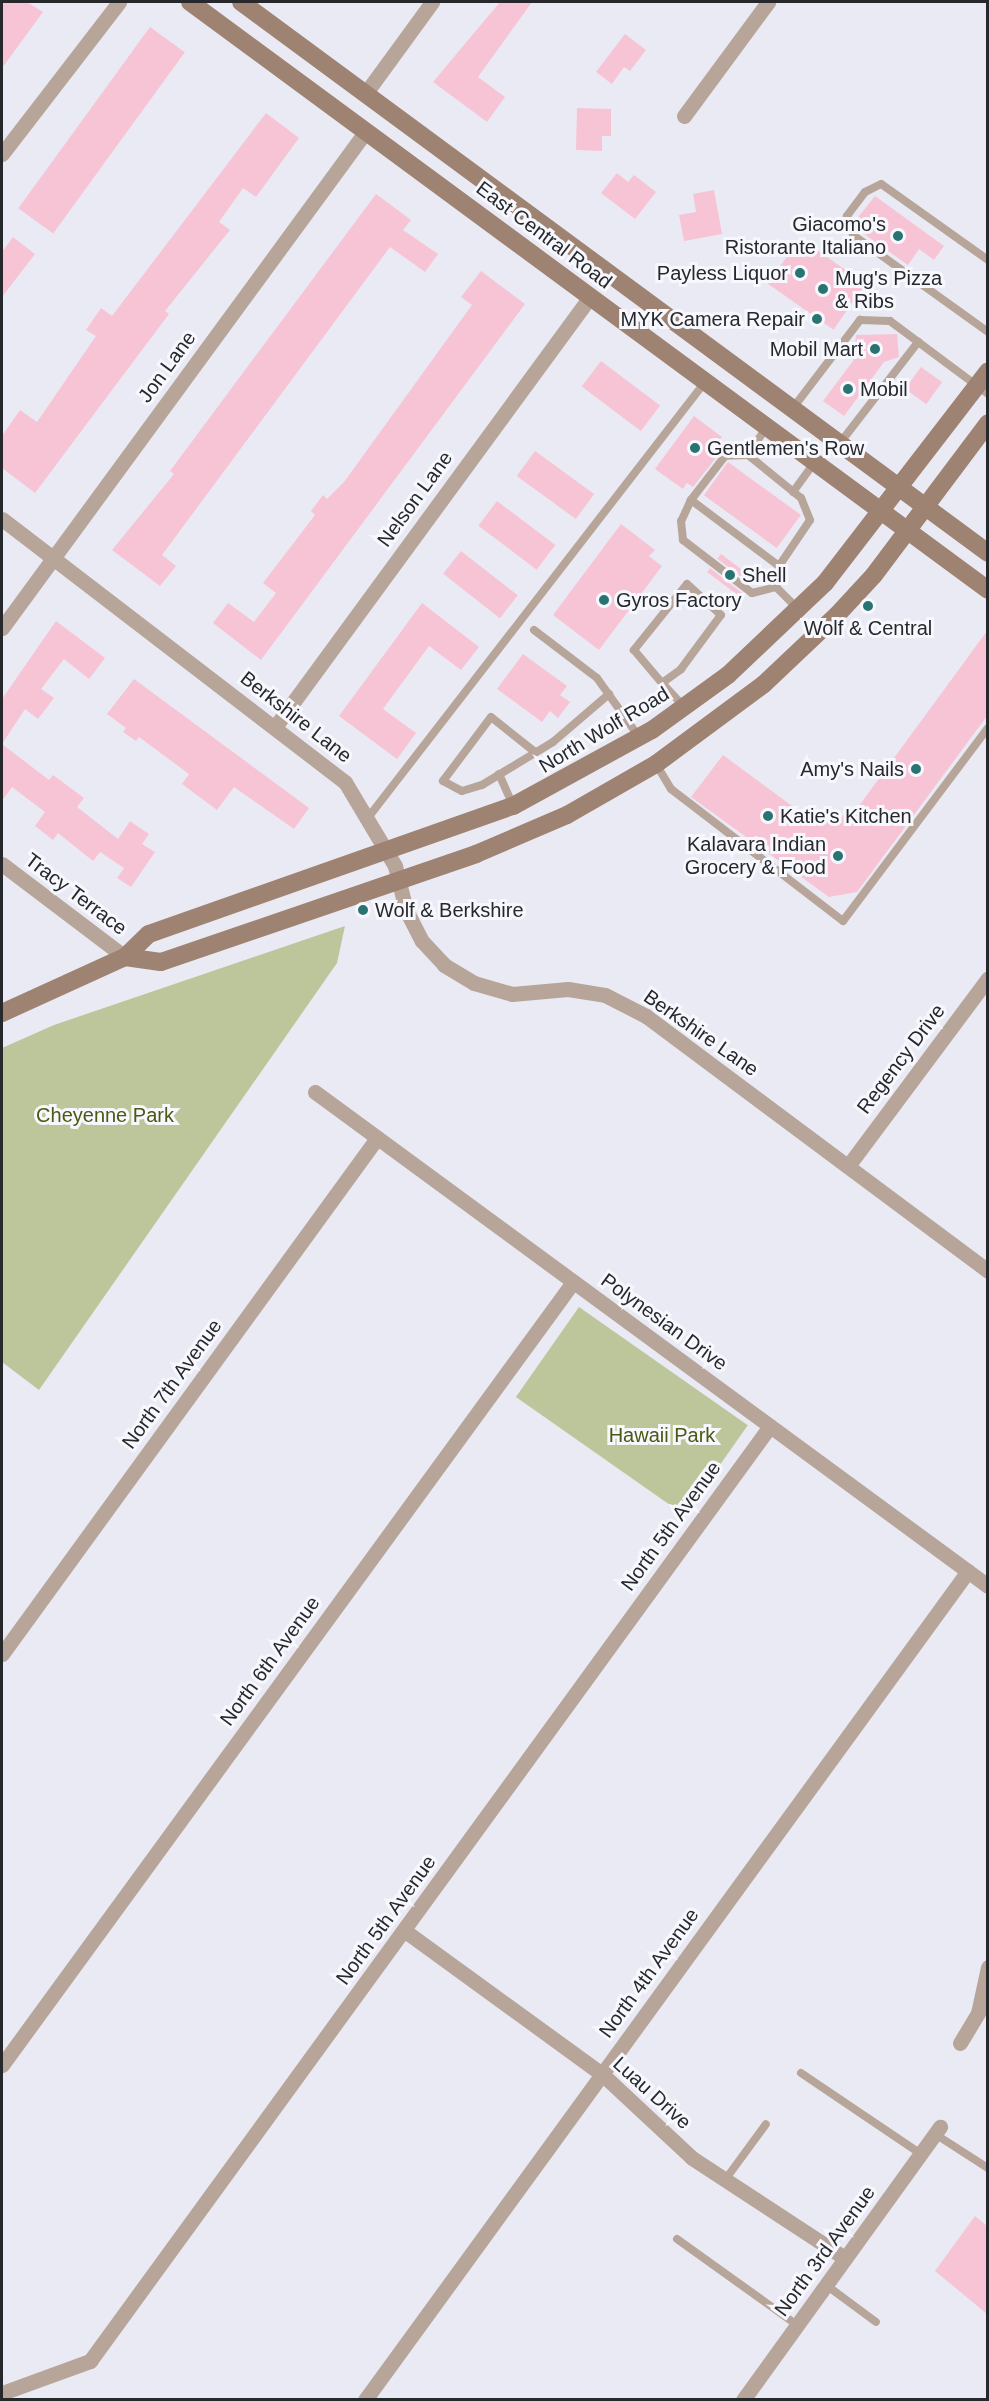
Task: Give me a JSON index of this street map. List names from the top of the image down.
{
  "streets": {
    "main road": ["East Central Road", "North Wolf Road"],
    "street": [
      "Jon Lane",
      "Nelson Lane",
      "Berkshire Lane",
      "Tracy Terrace",
      "Regency Drive",
      "Polynesian Drive",
      "North 7th Avenue",
      "North 5th Avenue",
      "North 6th Avenue",
      "North 4th Avenue",
      "Luau Drive",
      "North 3rd Avenue"
    ]
  },
  "crossings": [
    ["East Central Road", "Jon Lane"],
    ["East Central Road", "Nelson Lane"],
    ["East Central Road", "North Wolf Road"],
    ["Jon Lane", "Berkshire Lane"],
    ["Nelson Lane", "Berkshire Lane"],
    ["Berkshire Lane", "North Wolf Road"],
    ["Berkshire Lane", "Regency Drive"],
    ["North Wolf Road", "Tracy Terrace"],
    ["Polynesian Drive", "North 7th Avenue"],
    ["Polynesian Drive", "North 5th Avenue"],
    ["Polynesian Drive", "North 6th Avenue"],
    ["Polynesian Drive", "North 4th Avenue"],
    ["North 5th Avenue", "Luau Drive"],
    ["North 4th Avenue", "Luau Drive"],
    ["Luau Drive", "North 3rd Avenue"]
  ],
  "parks": ["Cheyenne Park", "Hawaii Park"],
  "places": [
    "Giacomo's Ristorante Italiano",
    "Payless Liquor",
    "Mug's Pizza & Ribs",
    "MYK Camera Repair",
    "Mobil Mart",
    "Mobil",
    "Gentlemen's Row",
    "Shell",
    "Gyros Factory",
    "Wolf & Central",
    "Amy's Nails",
    "Katie's Kitchen",
    "Kalavara Indian Grocery & Food",
    "Wolf & Berkshire"
  ]
}
